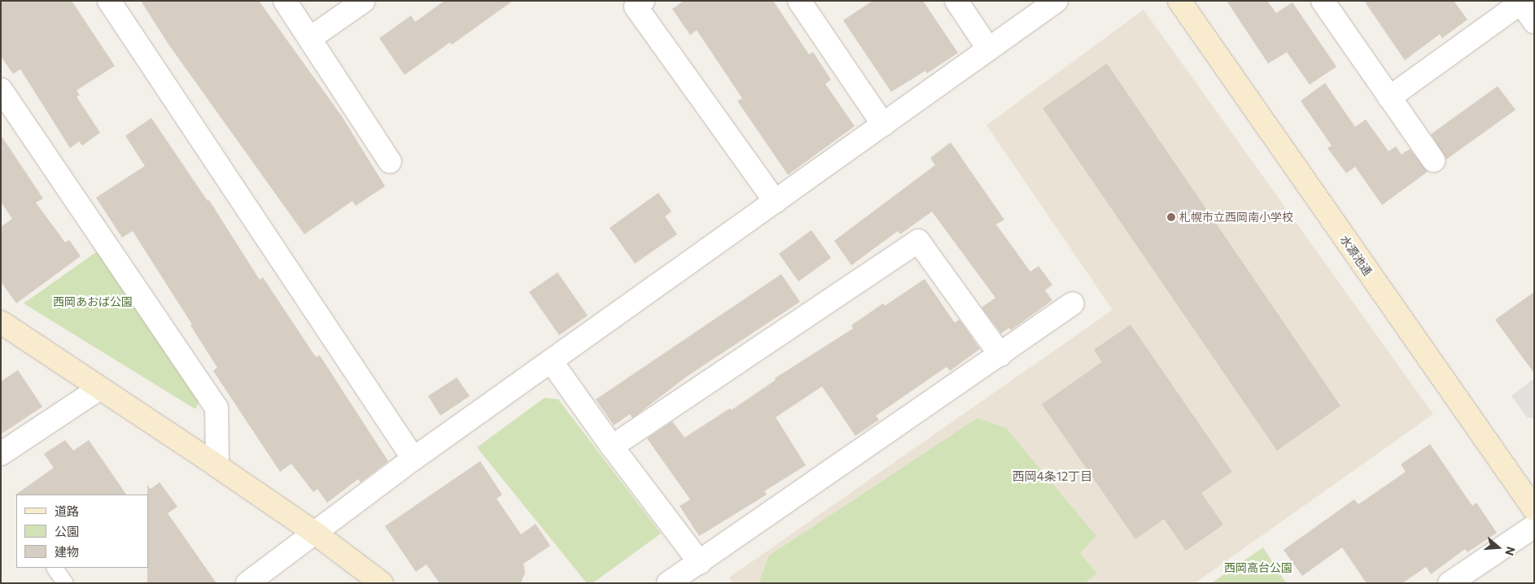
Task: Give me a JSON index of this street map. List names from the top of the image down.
{
  "streets": {
    "street": ["水源池通"]
  },
  "districts": ["西岡4条12丁目"],
  "parks": ["西岡あおば公園", "西岡高台公園"],
  "places": ["札幌市立西岡南小学校"],
  "legend": ["道路", "公園", "建物"],
  "north": "right"
}
